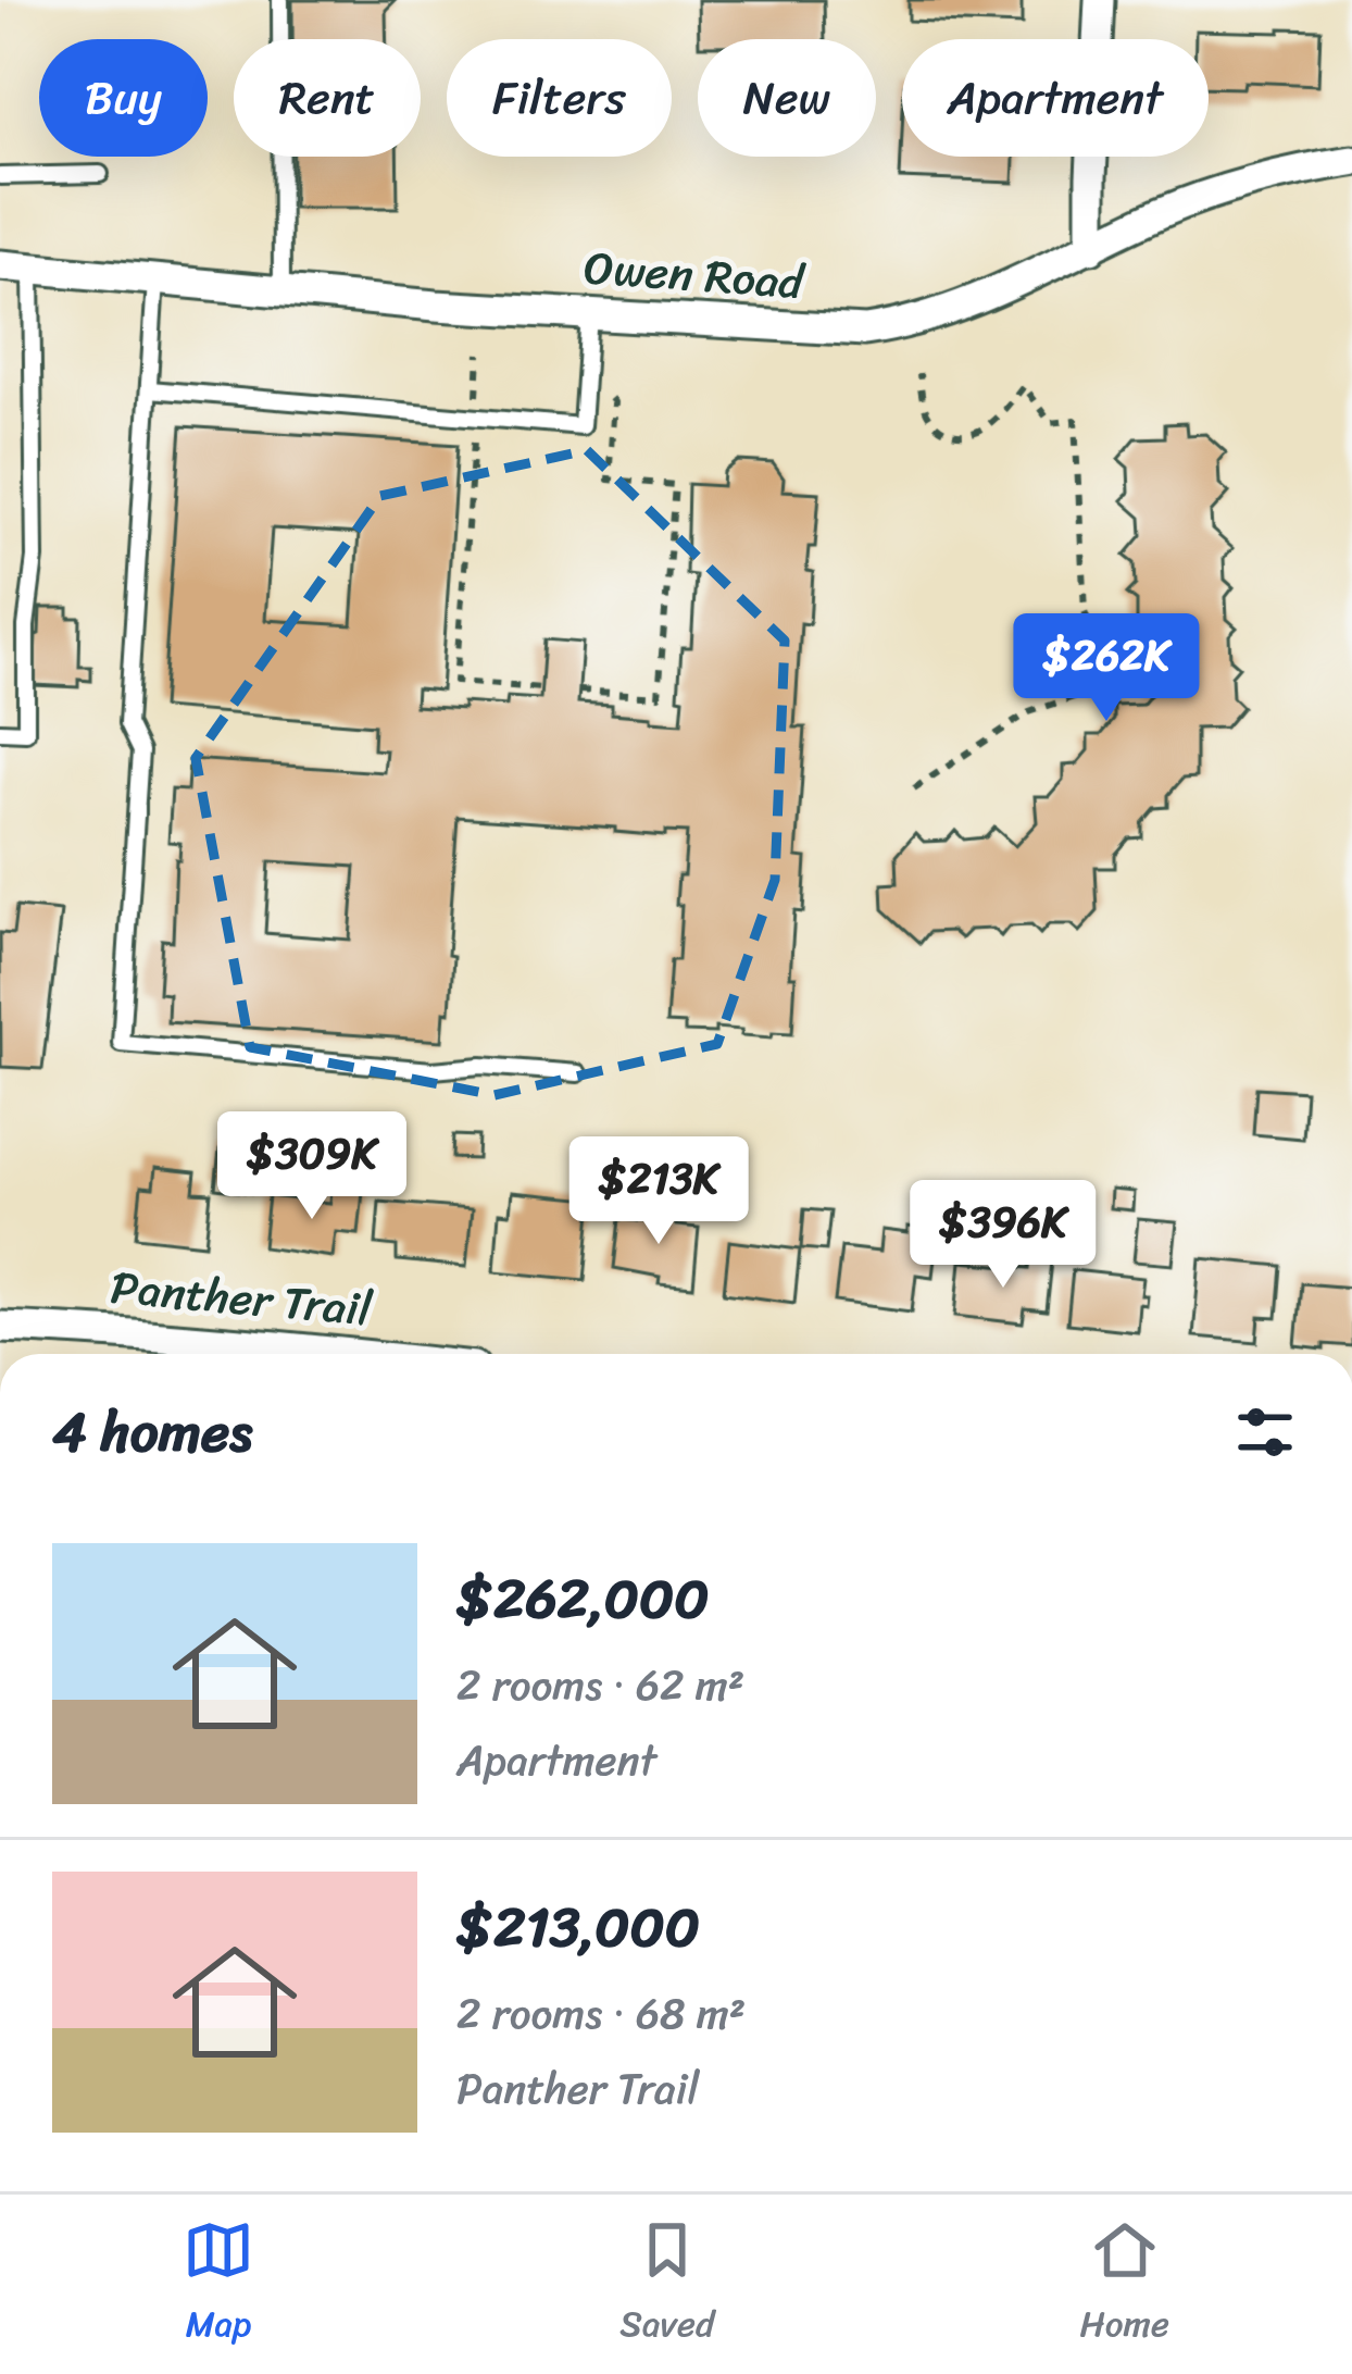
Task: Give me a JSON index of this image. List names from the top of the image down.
{
  "streets": {
    "street": ["Owen Road", "Panther Trail"]
  },
  "page": {
    "chip": [
      "Buy",
      "Rent",
      "Filters",
      "New",
      "Apartment"
    ],
    "price": [
      "$262K",
      "$309K",
      "$213K",
      "$396K"
    ],
    "heading": "4 homes",
    "list": [
      {
        "name": "$262,000",
        "note": "2 rooms · 62 m² · Apartment"
      },
      {
        "name": "$213,000",
        "note": "2 rooms · 68 m² · Panther Trail"
      }
    ],
    "tabs": ["Map", "Saved", "Home"]
  }
}
